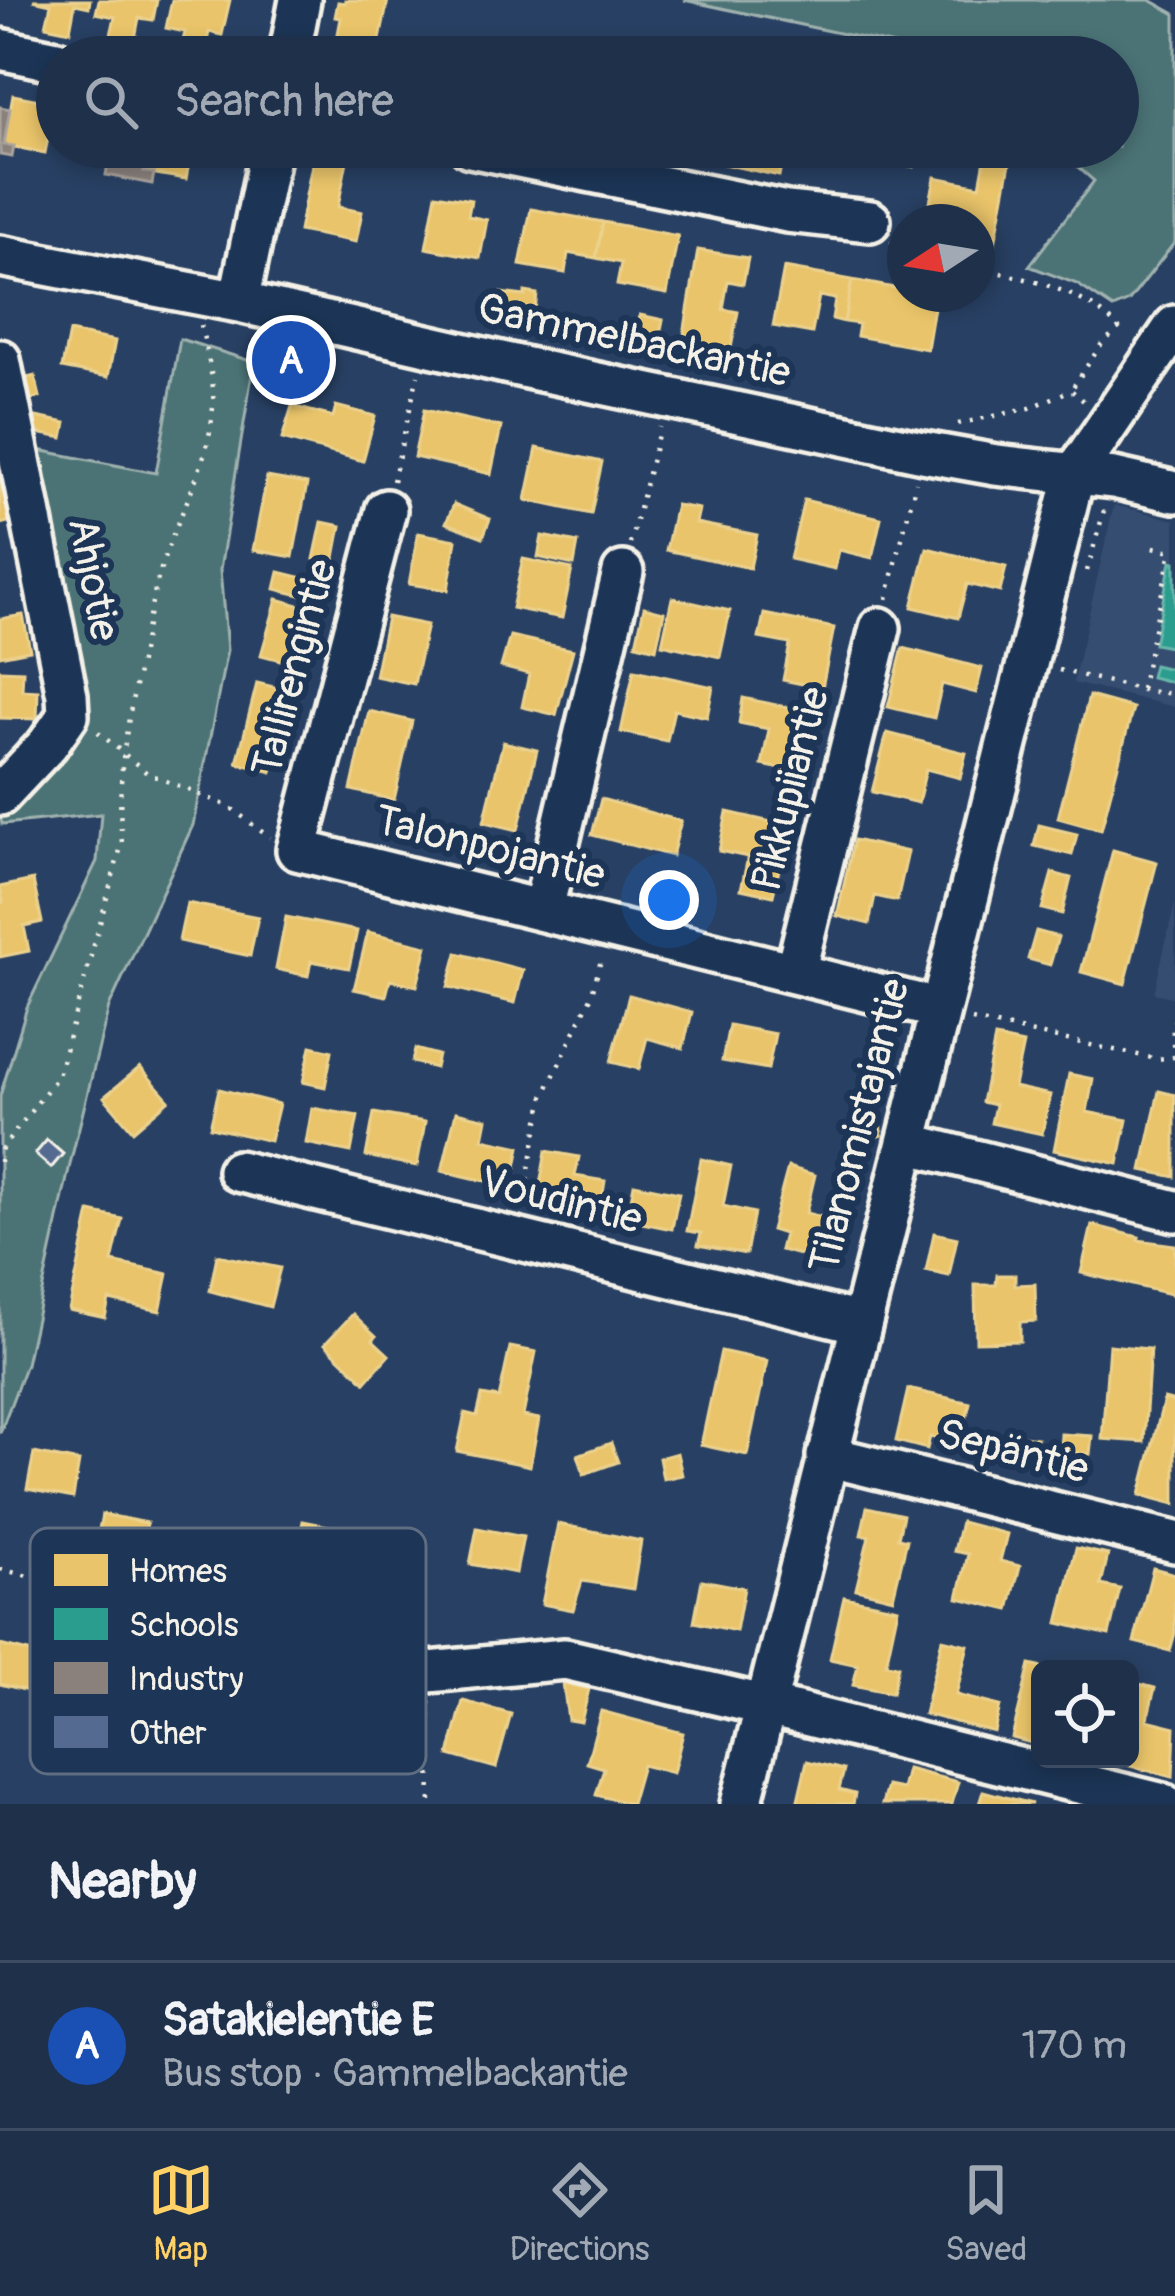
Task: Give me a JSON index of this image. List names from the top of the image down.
{
  "streets": {
    "street": [
      "Gammelbackantie",
      "Ahjotie",
      "Tallirengintie",
      "Pikkupiiantie",
      "Talonpojantie",
      "Tilanomistajantie",
      "Voudintie",
      "Sepäntie"
    ]
  },
  "crossings": [
    ["Gammelbackantie", "Tilanomistajantie"],
    ["Tallirengintie", "Talonpojantie"],
    ["Pikkupiiantie", "Talonpojantie"],
    ["Talonpojantie", "Tilanomistajantie"],
    ["Tilanomistajantie", "Voudintie"],
    ["Tilanomistajantie", "Sepäntie"]
  ],
  "legend": [
    "Homes",
    "Schools",
    "Industry",
    "Other"
  ],
  "north": "left",
  "page": {
    "search": "Search here",
    "pins": "A",
    "heading": "Nearby",
    "list": [
      {
        "mark": "A",
        "name": "Satakielentie E",
        "note": "Bus stop · Gammelbackantie",
        "value": "170 m"
      }
    ],
    "nav": ["Map", "Directions", "Saved"]
  }
}
